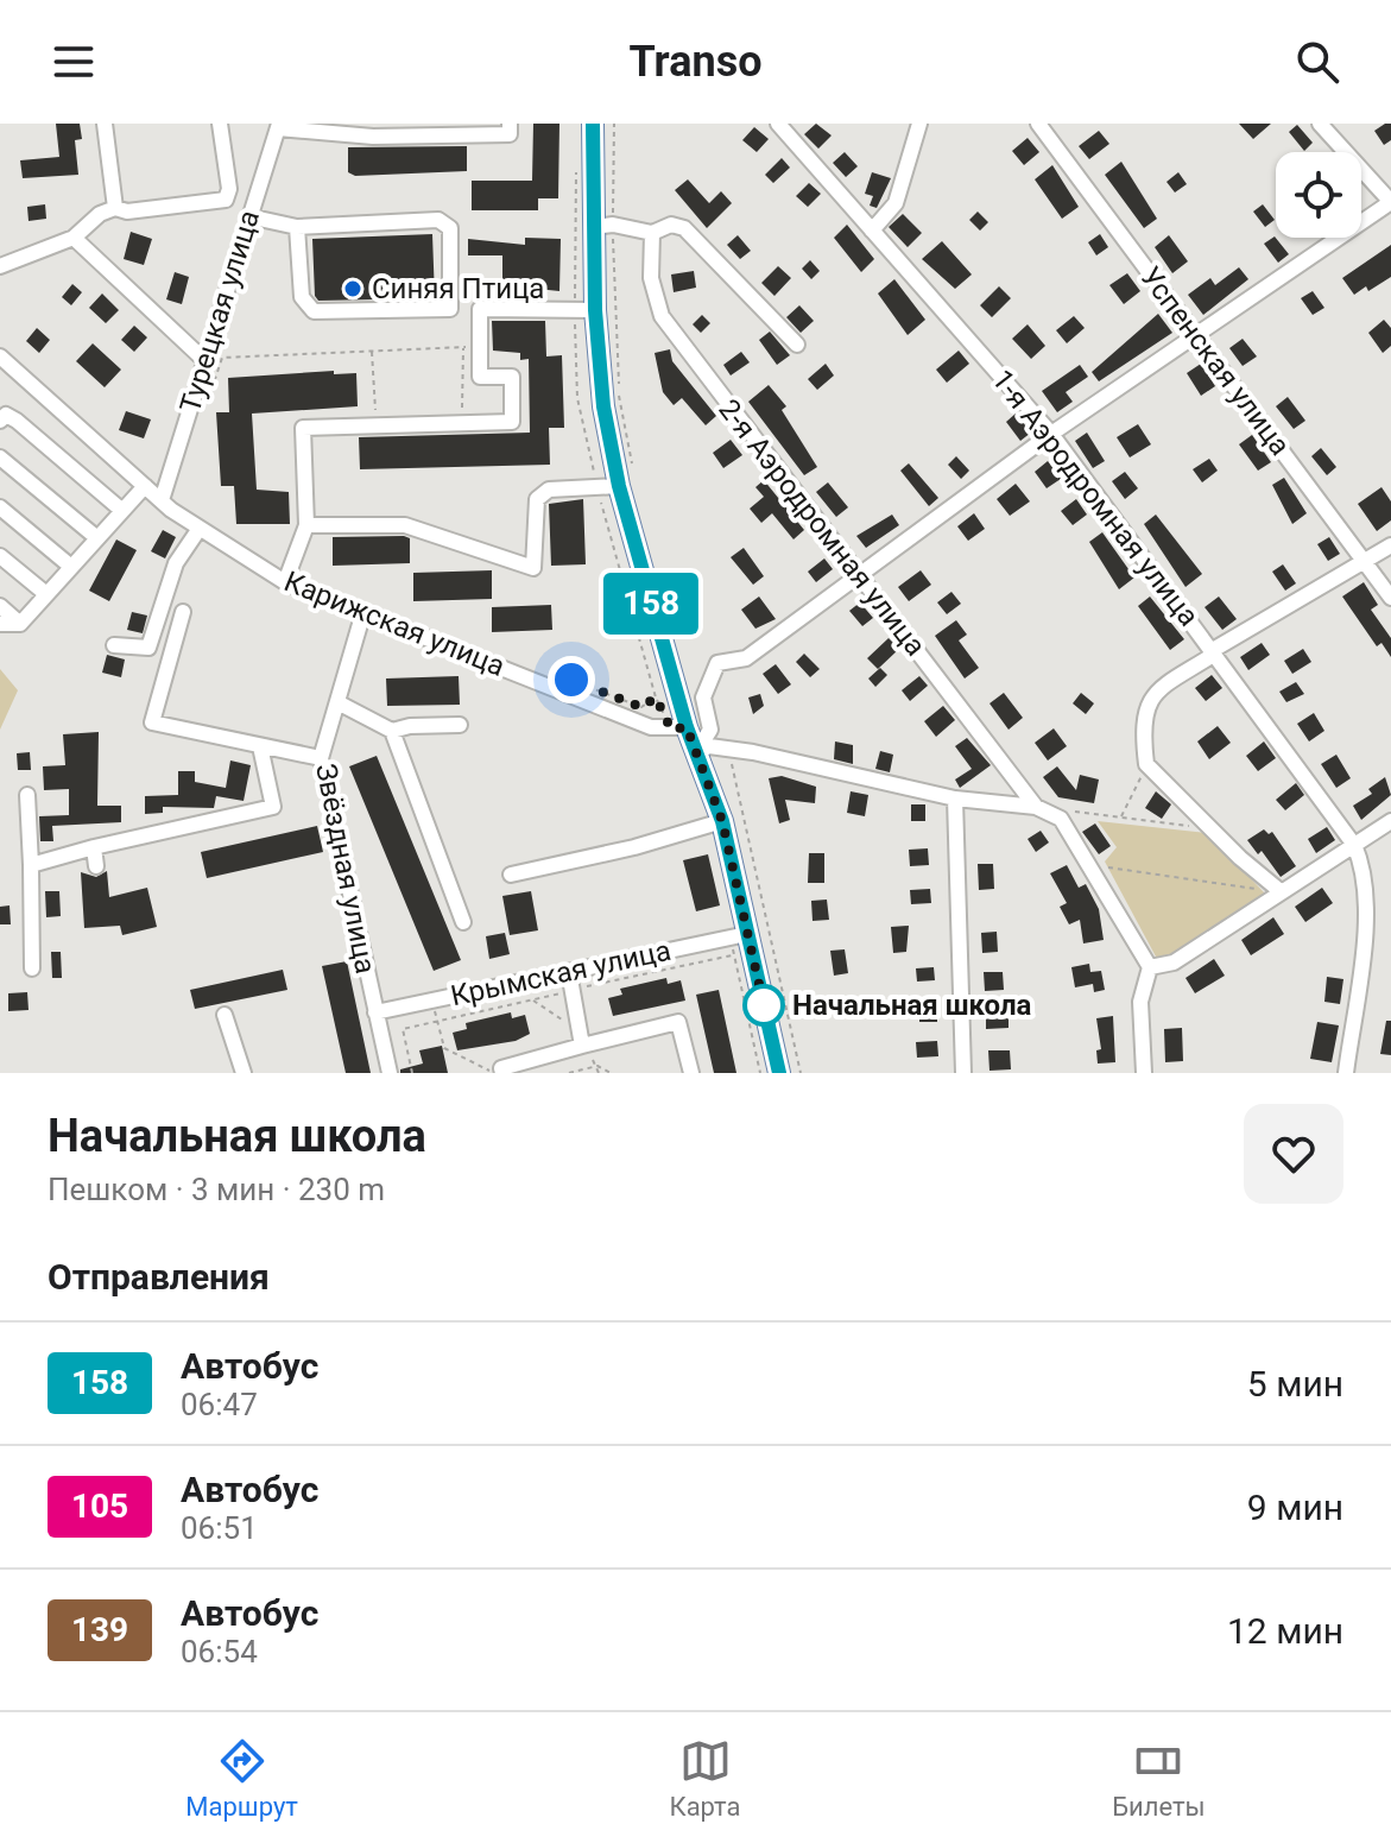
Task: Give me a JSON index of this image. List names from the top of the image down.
{
  "streets": {
    "street": [
      "Турецкая улица",
      "Успенская улица",
      "1-я Аэродромная улица",
      "2-я Аэродромная улица",
      "Карижская улица",
      "Звёздная улица",
      "Крымская улица"
    ]
  },
  "crossings": [
    ["Турецкая улица", "Карижская улица"],
    ["Карижская улица", "Звёздная улица"],
    ["Звёздная улица", "Крымская улица"]
  ],
  "places": ["Синяя Птица", "Начальная школа"],
  "lines": ["bus line 158"],
  "page": {
    "header": "Transo",
    "on_map": "158",
    "heading": [
      ["Начальная школа", "Пешком · 3 мин · 230 m"],
      "Отправления"
    ],
    "list": [
      {
        "mark": "158",
        "name": "Автобус",
        "note": "06:47",
        "value": "5 мин"
      },
      {
        "mark": "105",
        "name": "Автобус",
        "note": "06:51",
        "value": "9 мин"
      },
      {
        "mark": "139",
        "name": "Автобус",
        "note": "06:54",
        "value": "12 мин"
      }
    ],
    "tabs": ["Маршрут", "Карта", "Билеты"]
  }
}
